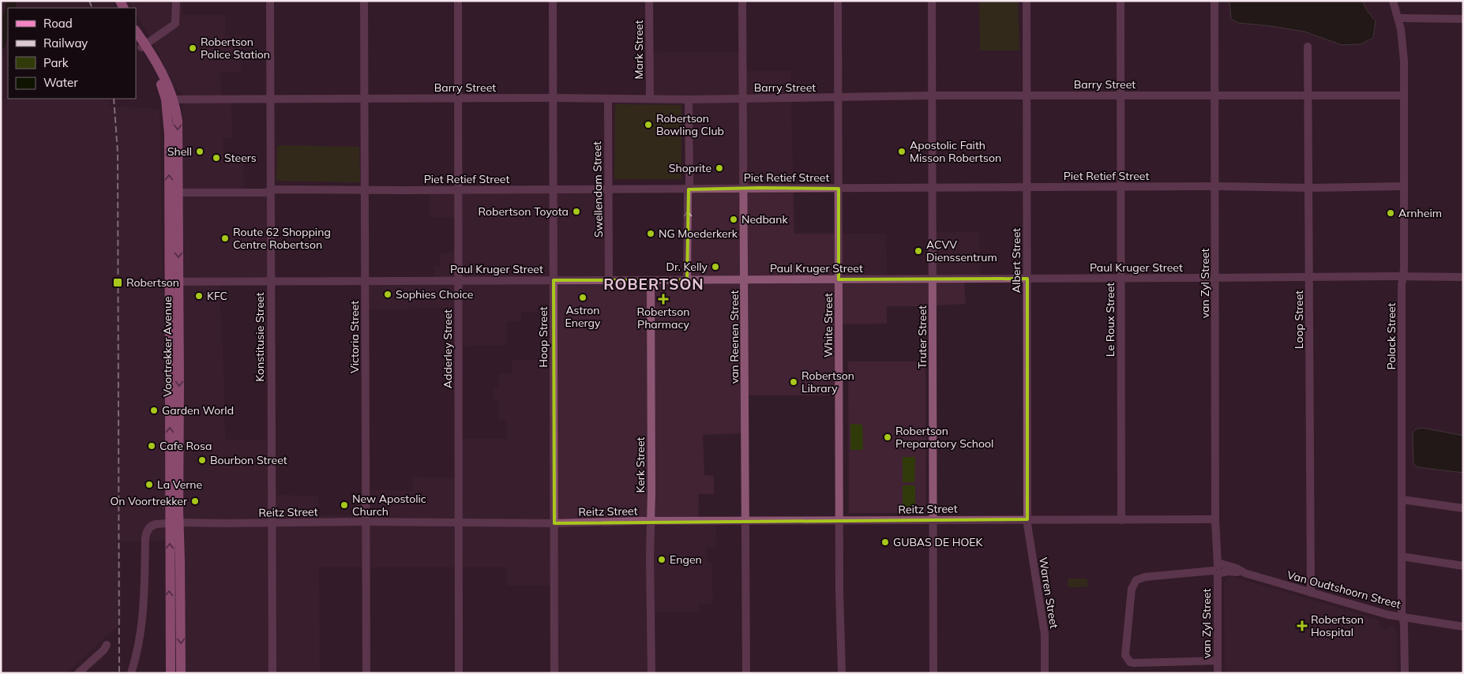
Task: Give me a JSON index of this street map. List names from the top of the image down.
{
  "streets": {
    "main road": ["Voortrekker Avenue"],
    "street": [
      "Mark Street",
      "Barry Street",
      "Piet Retief Street",
      "Swellendam Street",
      "Albert Street",
      "Paul Kruger Street",
      "van Zyl Street",
      "Le Roux Street",
      "Loop Street",
      "White Street",
      "Polack Street",
      "Konstitusie Street",
      "Victoria Street",
      "Hoop Street",
      "van Reenen Street",
      "Truter Street",
      "Adderley Street",
      "Kerk Street",
      "Reitz Street",
      "Van Oudtshoorn Street",
      "Warren Street"
    ]
  },
  "crossings": [
    ["Mark Street", "Barry Street"],
    ["Barry Street", "Swellendam Street"],
    ["Barry Street", "Albert Street"],
    ["Barry Street", "van Zyl Street"],
    ["Barry Street", "Le Roux Street"],
    ["Barry Street", "Loop Street"],
    ["Barry Street", "White Street"],
    ["Barry Street", "Polack Street"],
    ["Barry Street", "Konstitusie Street"],
    ["Barry Street", "Victoria Street"],
    ["Barry Street", "Hoop Street"],
    ["Barry Street", "van Reenen Street"],
    ["Barry Street", "Truter Street"],
    ["Barry Street", "Voortrekker Avenue"],
    ["Barry Street", "Adderley Street"],
    ["Piet Retief Street", "Swellendam Street"],
    ["Piet Retief Street", "Albert Street"],
    ["Piet Retief Street", "van Zyl Street"],
    ["Piet Retief Street", "Le Roux Street"],
    ["Piet Retief Street", "Loop Street"],
    ["Piet Retief Street", "White Street"],
    ["Piet Retief Street", "Polack Street"],
    ["Piet Retief Street", "Konstitusie Street"],
    ["Piet Retief Street", "Victoria Street"],
    ["Piet Retief Street", "Hoop Street"],
    ["Piet Retief Street", "van Reenen Street"],
    ["Piet Retief Street", "Truter Street"],
    ["Piet Retief Street", "Voortrekker Avenue"],
    ["Piet Retief Street", "Adderley Street"],
    ["Swellendam Street", "Paul Kruger Street"],
    ["Albert Street", "Paul Kruger Street"],
    ["Albert Street", "Reitz Street"],
    ["Albert Street", "Warren Street"],
    ["Paul Kruger Street", "van Zyl Street"],
    ["Paul Kruger Street", "Le Roux Street"],
    ["Paul Kruger Street", "Loop Street"],
    ["Paul Kruger Street", "White Street"],
    ["Paul Kruger Street", "Polack Street"],
    ["Paul Kruger Street", "Konstitusie Street"],
    ["Paul Kruger Street", "Victoria Street"],
    ["Paul Kruger Street", "Hoop Street"],
    ["Paul Kruger Street", "van Reenen Street"],
    ["Paul Kruger Street", "Truter Street"],
    ["Paul Kruger Street", "Voortrekker Avenue"],
    ["Paul Kruger Street", "Adderley Street"],
    ["Paul Kruger Street", "Kerk Street"],
    ["van Zyl Street", "Reitz Street"],
    ["van Zyl Street", "Van Oudtshoorn Street"],
    ["Le Roux Street", "Reitz Street"],
    ["Loop Street", "Van Oudtshoorn Street"],
    ["White Street", "Reitz Street"],
    ["Polack Street", "Van Oudtshoorn Street"],
    ["Konstitusie Street", "Reitz Street"],
    ["Victoria Street", "Reitz Street"],
    ["Hoop Street", "Reitz Street"],
    ["van Reenen Street", "Reitz Street"],
    ["Truter Street", "Reitz Street"],
    ["Voortrekker Avenue", "Reitz Street"],
    ["Adderley Street", "Reitz Street"],
    ["Kerk Street", "Reitz Street"],
    ["Reitz Street", "Warren Street"]
  ],
  "districts": ["ROBERTSON"],
  "places": {
    "other": [
      "Robertson Police Station",
      "Robertson Bowling Club",
      "Shell",
      "Apostolic Faith Misson Robertson",
      "Steers",
      "Shoprite",
      "Robertson Toyota",
      "Arnheim",
      "Nedbank",
      "NG Moederkerk",
      "Route 62 Shopping Centre Robertson",
      "ACVV Dienssentrum",
      "Dr. Kelly",
      "Sophies Choice",
      "KFC",
      "Astron Energy",
      "Robertson Library",
      "Garden World",
      "Robertson Preparatory School",
      "Cafe Rosa",
      "Bourbon Street",
      "La Verne",
      "On Voortrekker",
      "New Apostolic Church",
      "GUBAS DE HOEK",
      "Engen"
    ],
    "transit": ["Robertson"],
    "health": ["Robertson Pharmacy", "Robertson Hospital"]
  },
  "legend": [
    "Road",
    "Railway",
    "Park",
    "Water"
  ]
}
